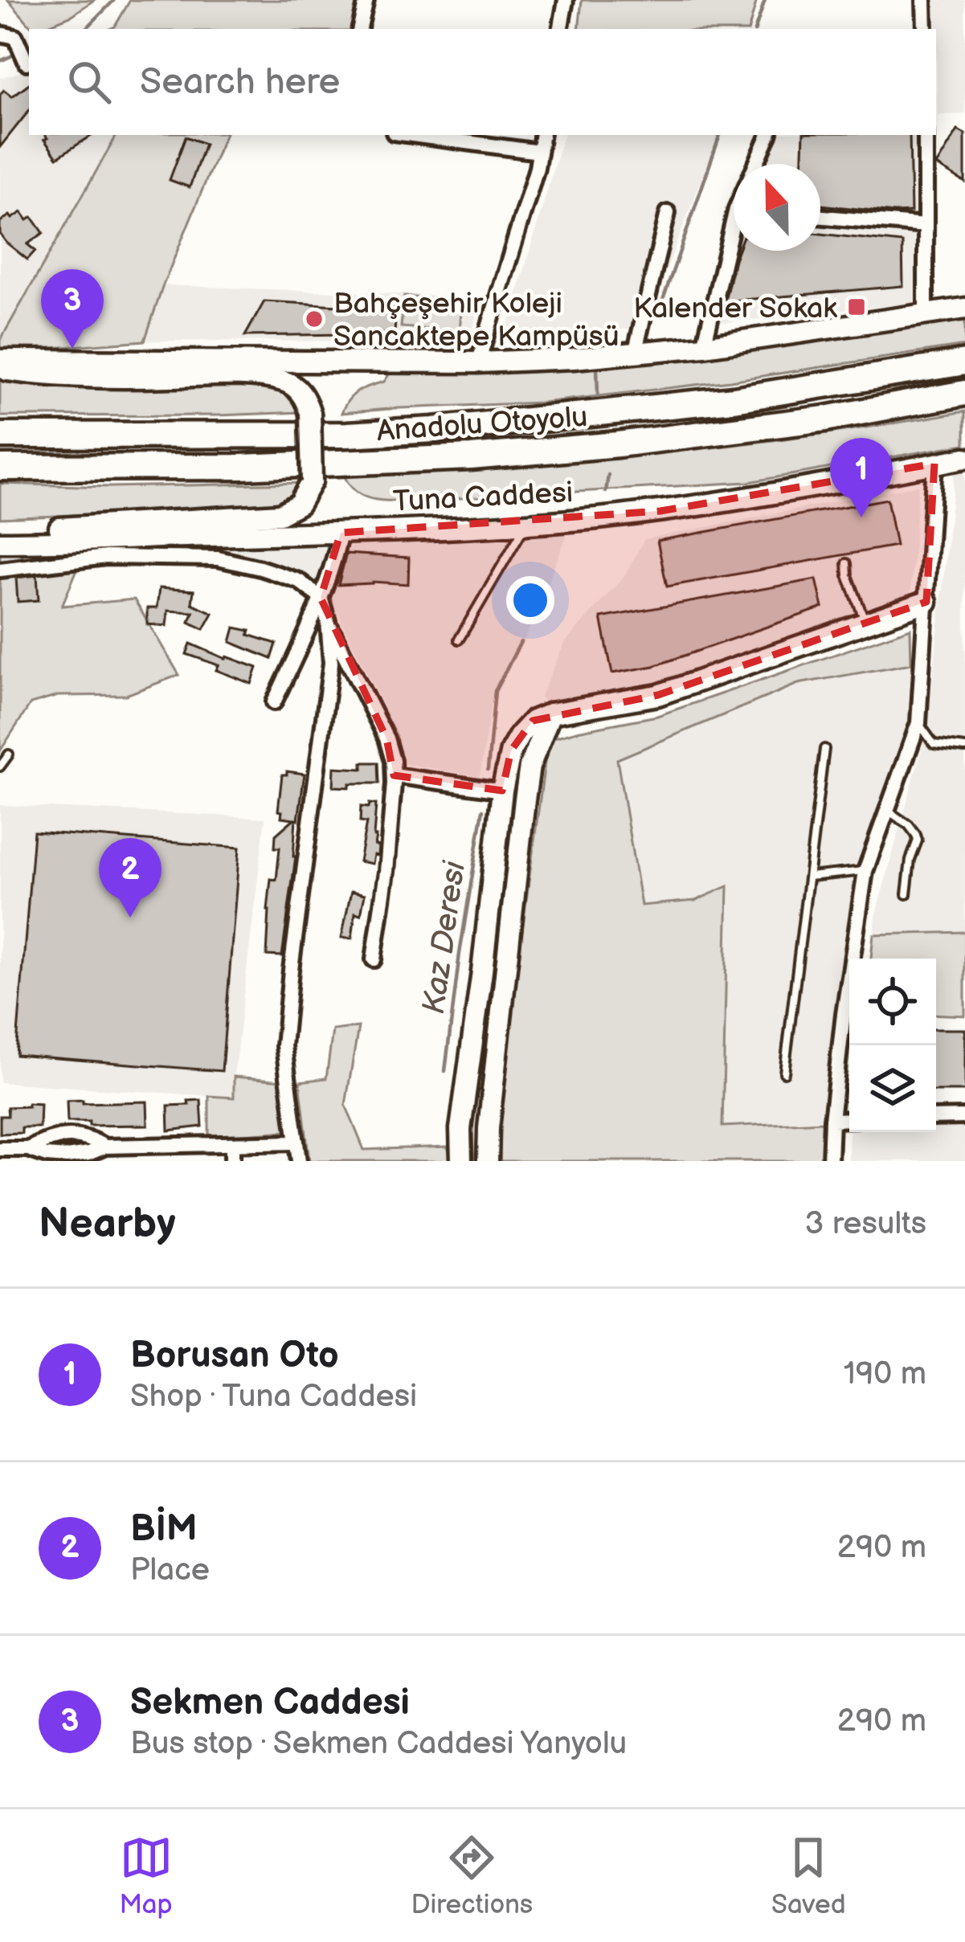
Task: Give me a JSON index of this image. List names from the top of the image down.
{
  "streets": {
    "highway": ["Anadolu Otoyolu"],
    "main road": ["Tuna Caddesi"]
  },
  "water": ["Kaz Deresi"],
  "places": {
    "transit": ["Kalender Sokak"],
    "other": ["Bahçeşehir Koleji Sancaktepe Kampüsü"]
  },
  "north": "top",
  "page": {
    "search": "Search here",
    "pins": ["3", "1", "2"],
    "heading": ["Nearby", "3 results"],
    "list": [
      {
        "mark": "1",
        "name": "Borusan Oto",
        "note": "Shop · Tuna Caddesi",
        "value": "190 m"
      },
      {
        "mark": "2",
        "name": "BİM",
        "note": "Place",
        "value": "290 m"
      },
      {
        "mark": "3",
        "name": "Sekmen Caddesi",
        "note": "Bus stop · Sekmen Caddesi Yanyolu",
        "value": "290 m"
      }
    ],
    "nav": ["Map", "Directions", "Saved"]
  }
}
